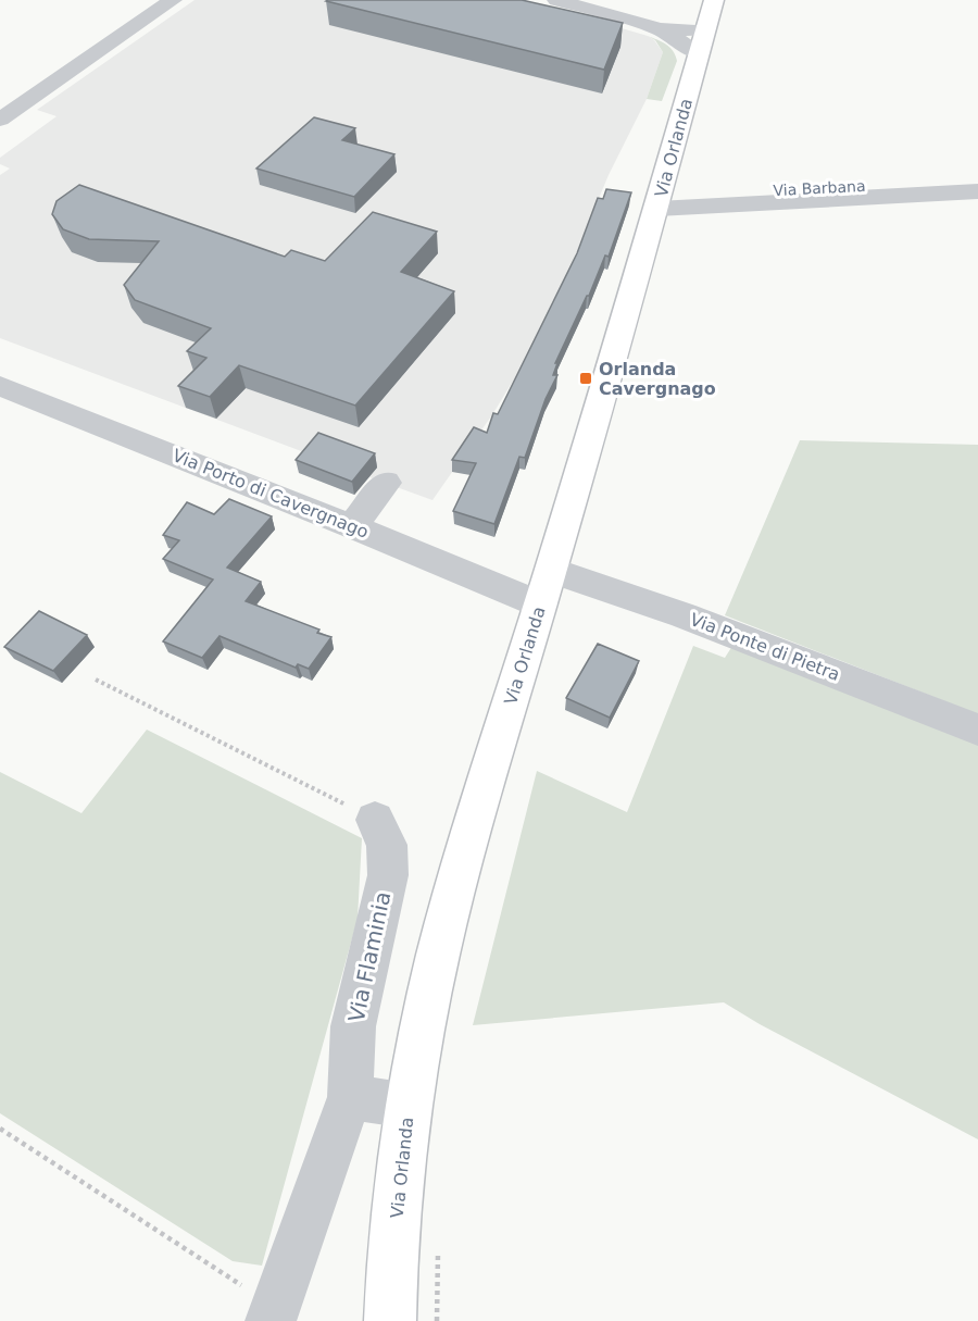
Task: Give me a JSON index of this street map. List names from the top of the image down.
{
  "streets": {
    "main road": ["Via Orlanda"],
    "street": [
      "Via Barbana",
      "Via Porto di Cavergnago",
      "Via Ponte di Pietra",
      "Via Flaminia"
    ]
  },
  "crossings": [
    ["Via Orlanda", "Via Barbana"],
    ["Via Orlanda", "Via Porto di Cavergnago"],
    ["Via Orlanda", "Via Ponte di Pietra"]
  ],
  "places": {
    "transit": ["Orlanda Cavergnago"]
  }
}
